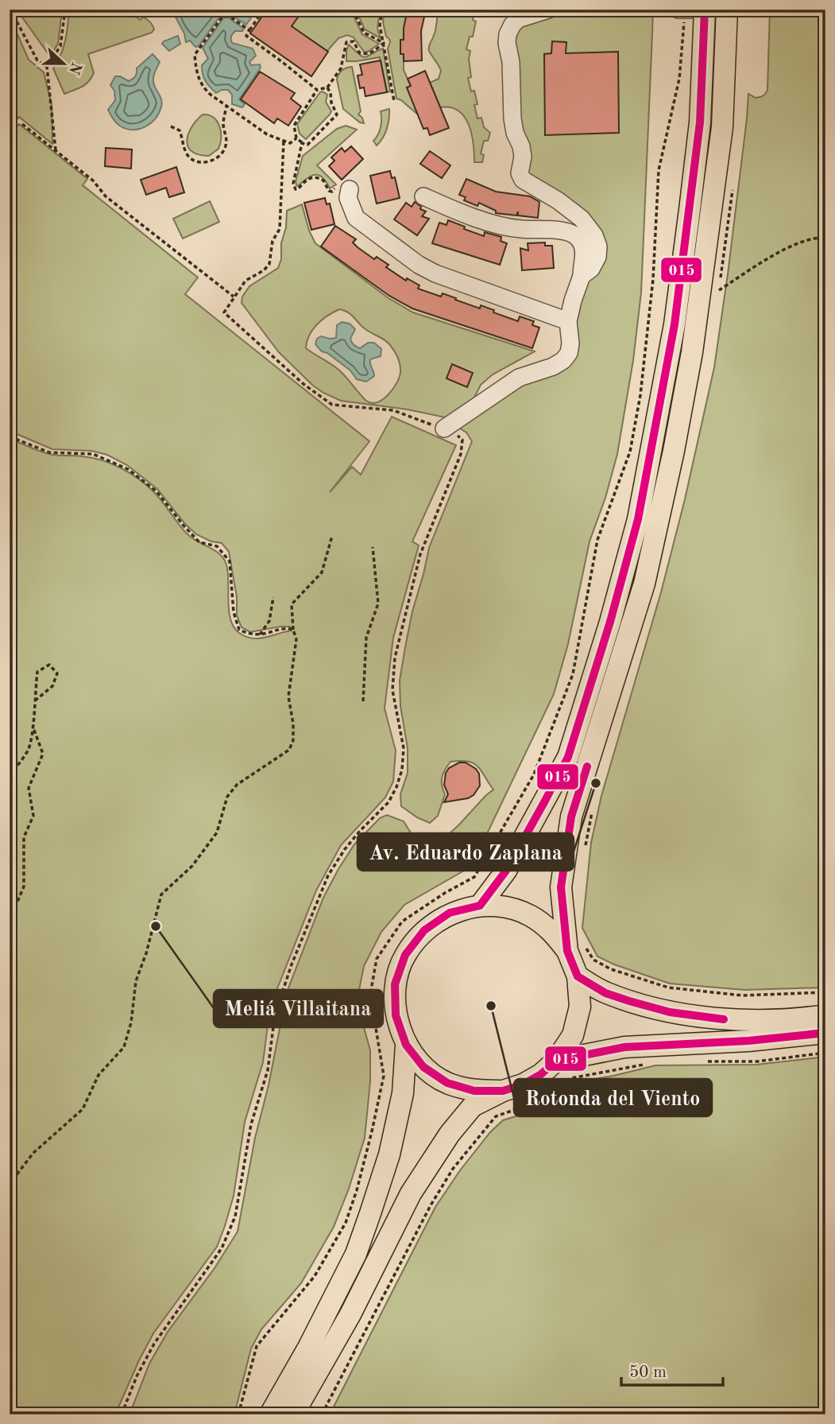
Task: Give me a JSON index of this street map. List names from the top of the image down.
{
  "places": ["Av. Eduardo Zaplana", "Meliá Villaitana", "Rotonda del Viento"],
  "lines": ["transit line 015"],
  "scale_bar": "50 m",
  "north": "right"
}
